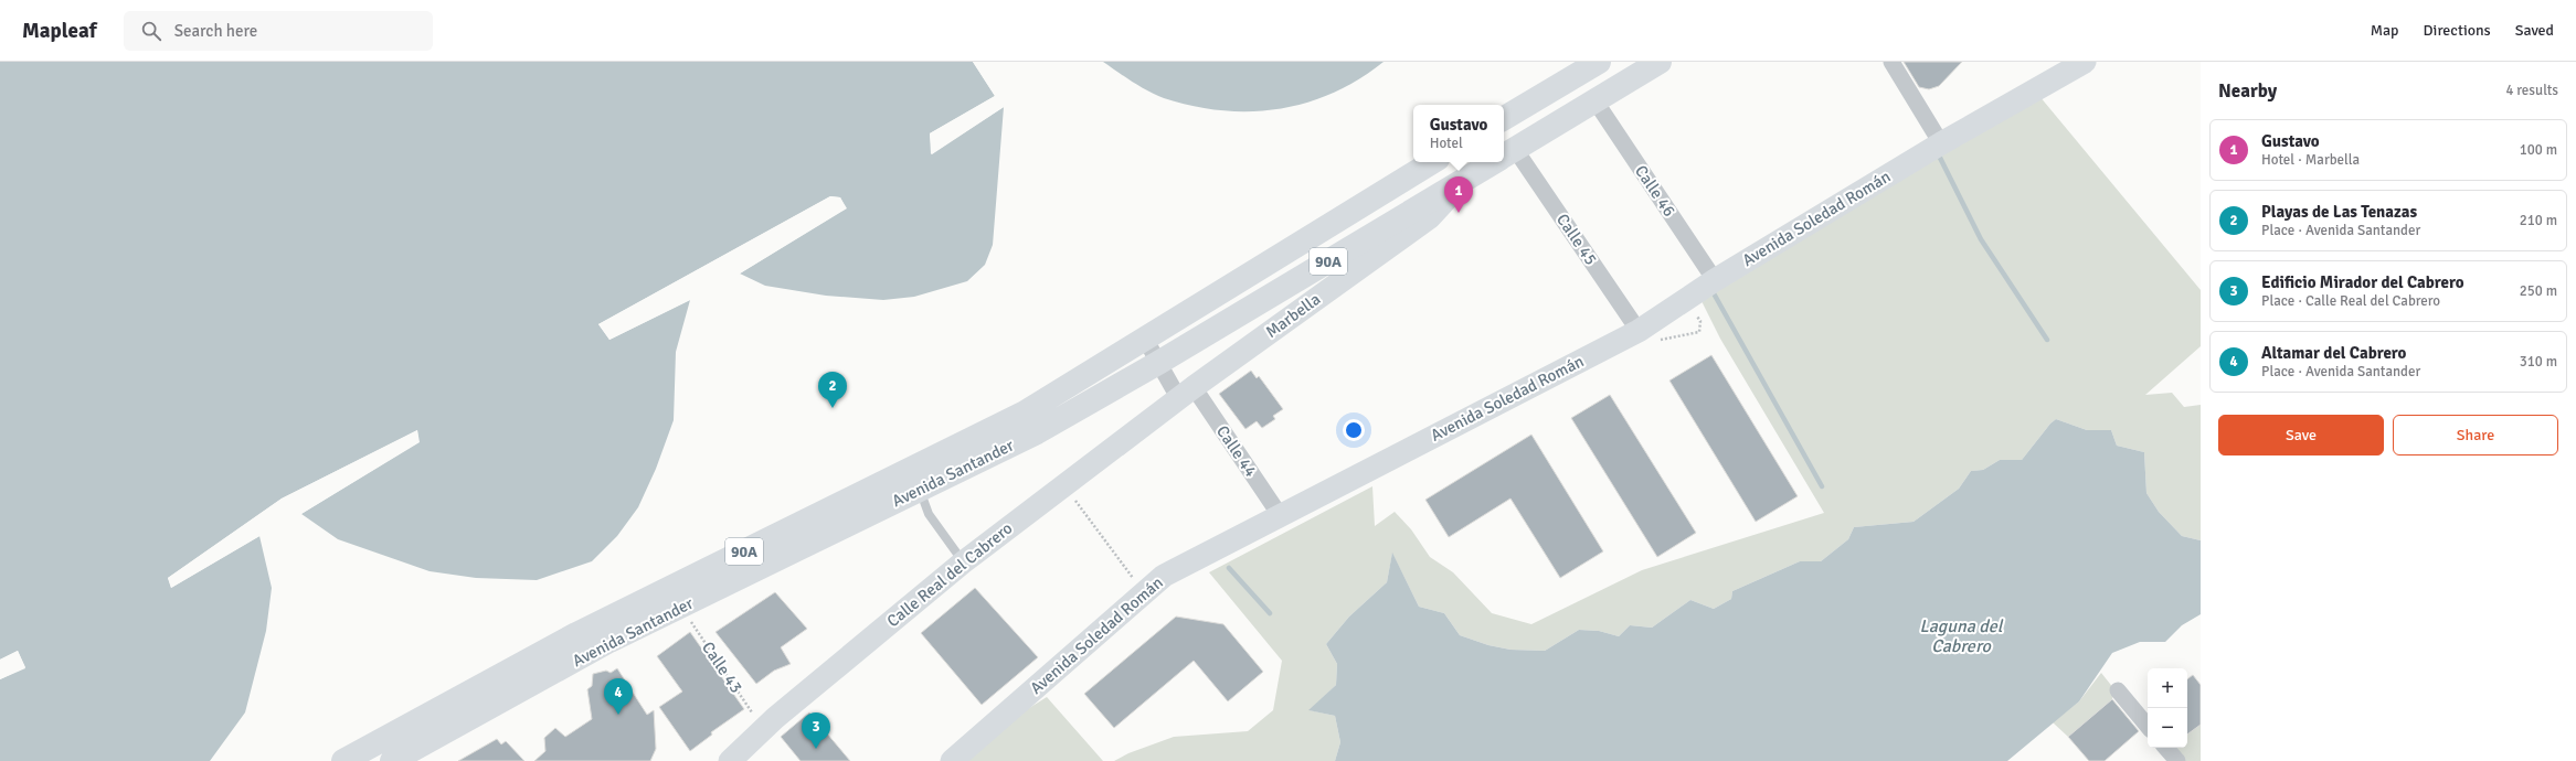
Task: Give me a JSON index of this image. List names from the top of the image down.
{
  "streets": {
    "highway": ["90A", "Avenida Santander"],
    "street": [
      "Calle 46",
      "Avenida Soledad Román",
      "Calle 45",
      "Marbella",
      "Calle 44",
      "Calle Real del Cabrero"
    ],
    "path": ["Calle 43"]
  },
  "crossings": [
    ["Calle 46", "Avenida Soledad Román"],
    ["Calle 46", "Avenida Santander"],
    ["Avenida Soledad Román", "Calle 45"],
    ["Avenida Soledad Román", "Calle 44"],
    ["Calle 45", "Avenida Santander"],
    ["Marbella", "Calle 44"],
    ["Marbella", "Avenida Santander"],
    ["Marbella", "Calle Real del Cabrero"],
    ["Calle 44", "Avenida Santander"],
    ["Calle 44", "Calle Real del Cabrero"],
    ["Avenida Santander", "Calle 43"],
    ["Calle Real del Cabrero", "Calle 43"]
  ],
  "water": ["Laguna del Cabrero"],
  "page": {
    "header": "Mapleaf",
    "search": "Search here",
    "nav": ["Map", "Directions", "Saved"],
    "heading": ["Nearby", "4 results"],
    "popup": ["Gustavo", "Hotel"],
    "list": [
      {
        "mark": "1",
        "name": "Gustavo",
        "note": "Hotel · Marbella",
        "value": "100 m"
      },
      {
        "mark": "2",
        "name": "Playas de Las Tenazas",
        "note": "Place · Avenida Santander",
        "value": "210 m"
      },
      {
        "mark": "3",
        "name": "Edificio Mirador del Cabrero",
        "note": "Place · Calle Real del Cabrero",
        "value": "250 m"
      },
      {
        "mark": "4",
        "name": "Altamar del Cabrero",
        "note": "Place · Avenida Santander",
        "value": "310 m"
      }
    ],
    "pins": [
      "1",
      "2",
      "4",
      "3"
    ],
    "buttons": ["Save", "Share"],
    "map_buttons": ["+", "−"]
  }
}
